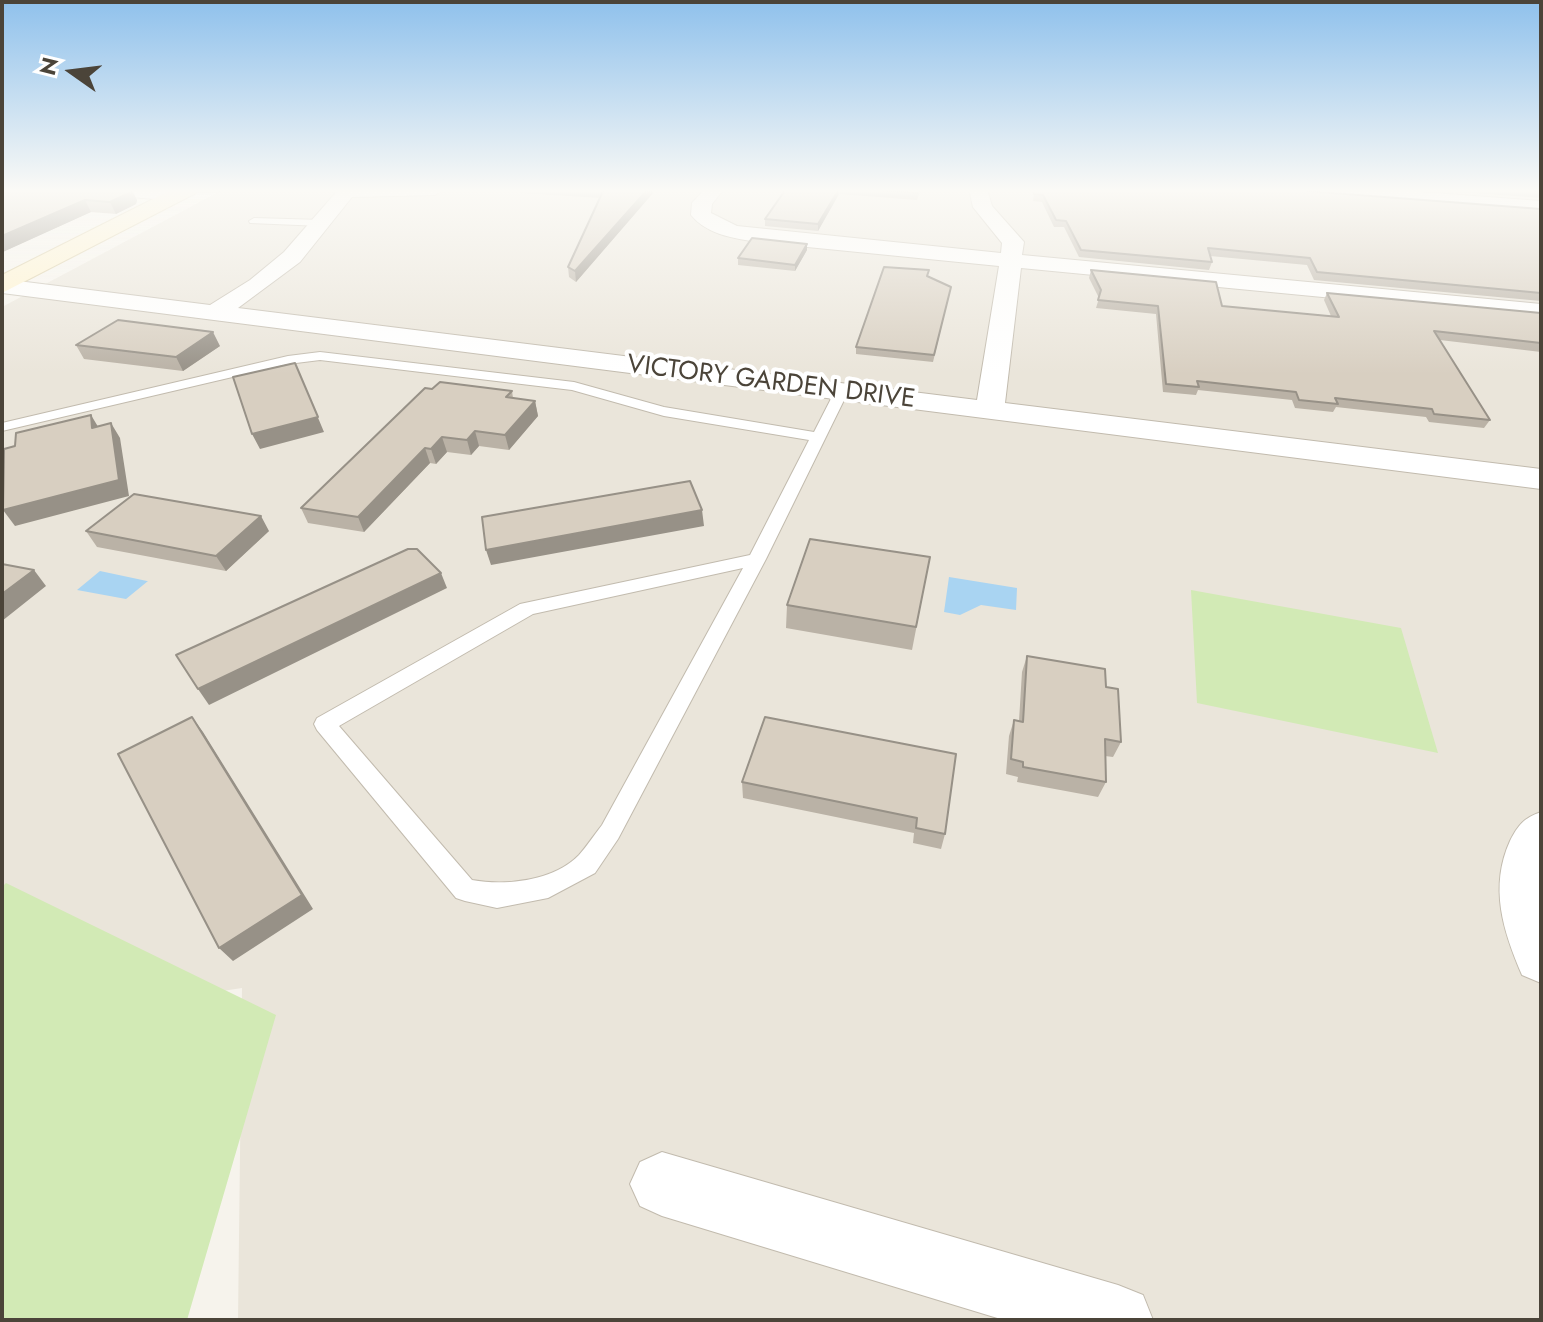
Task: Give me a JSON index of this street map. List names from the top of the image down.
{
  "streets": {
    "street": ["VICTORY GARDEN DRIVE"]
  },
  "north": "left"
}
